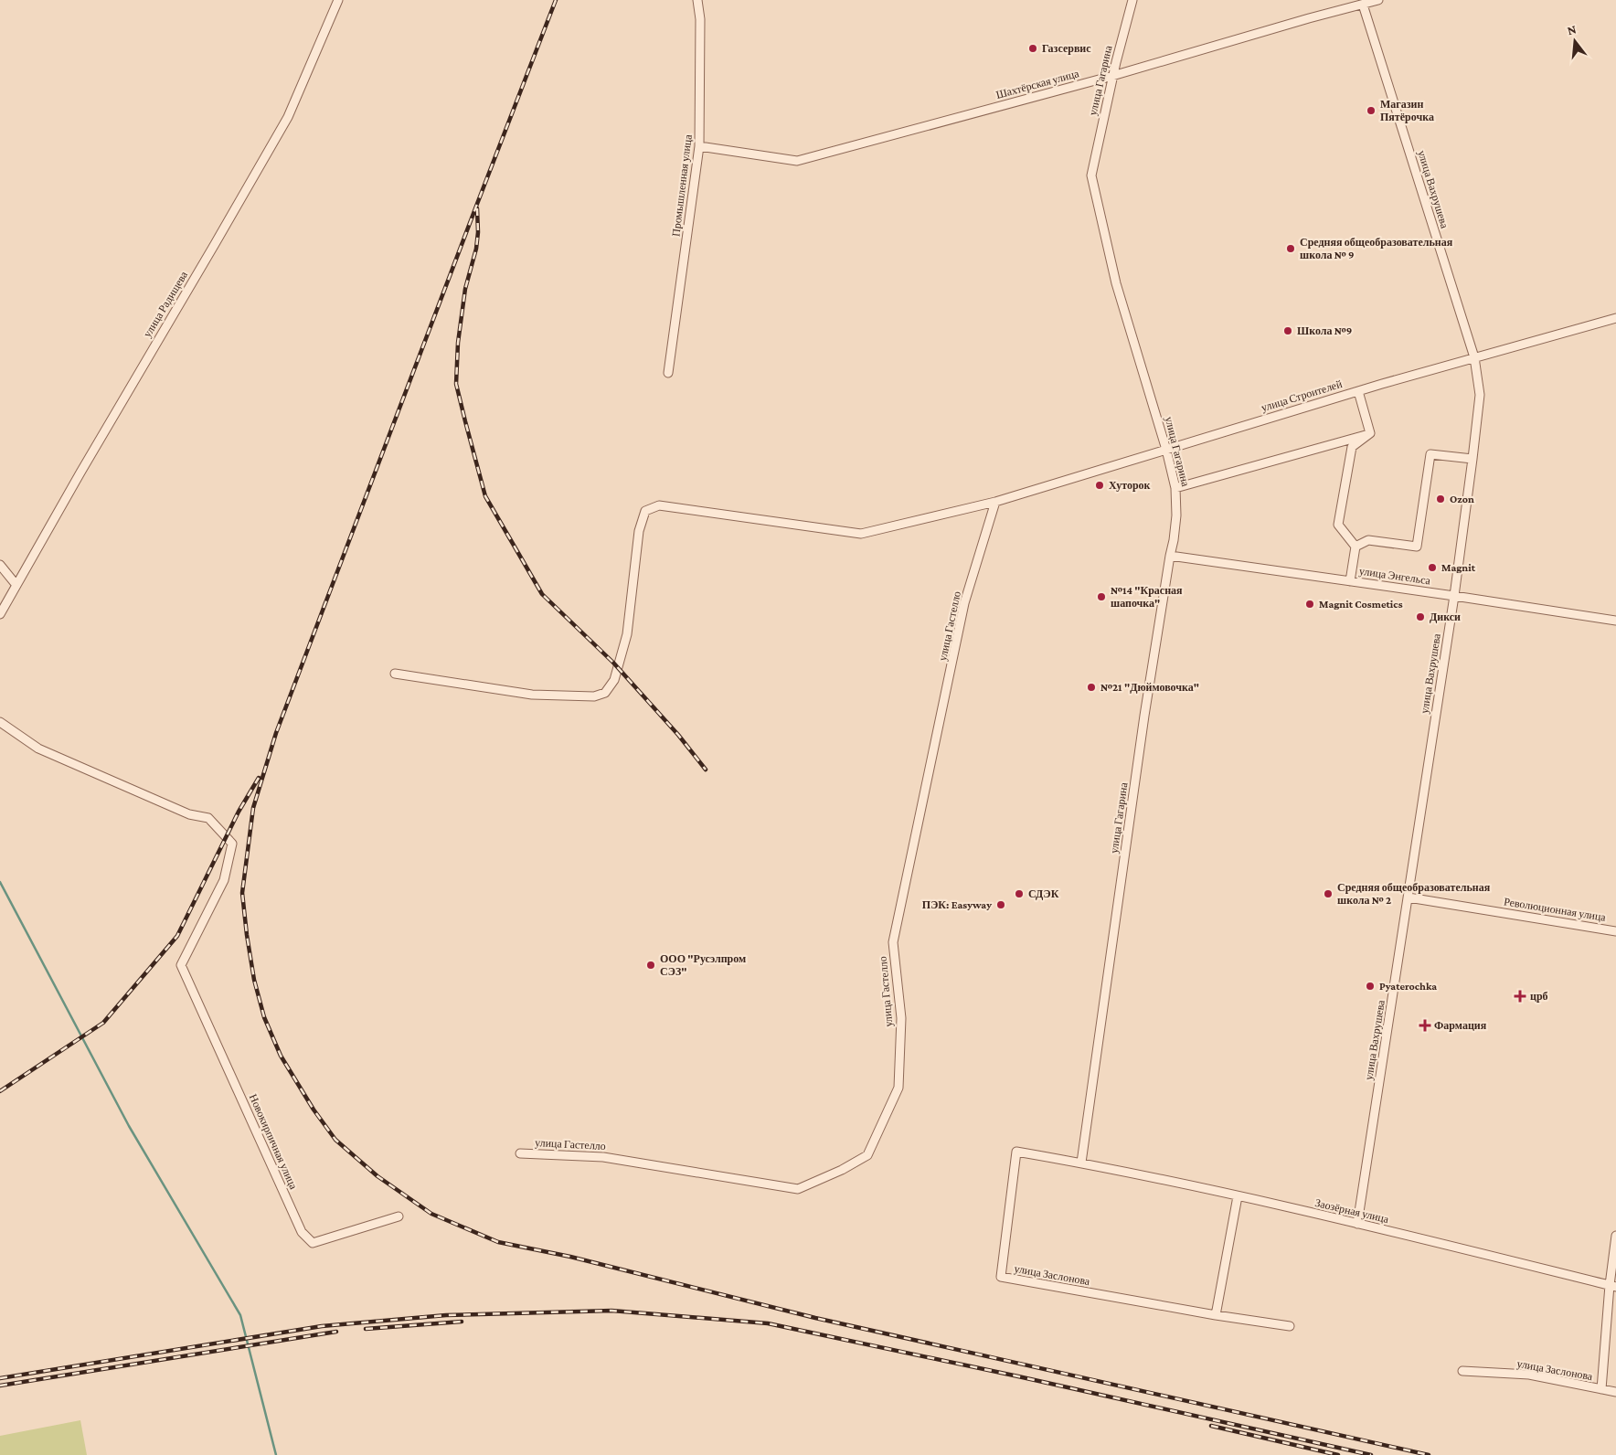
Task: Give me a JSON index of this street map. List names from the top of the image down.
{
  "streets": {
    "street": [
      "улица Гагарина",
      "Шахтёрская улица",
      "Промышленная улица",
      "улица Вахрушева",
      "улица Радищева",
      "улица Строителей",
      "улица Энгельса",
      "улица Гастелло",
      "Революционная улица",
      "Новокирпичная улица",
      "Заозёрная улица",
      "улица Заслонова"
    ]
  },
  "crossings": [
    ["улица Гагарина", "Шахтёрская улица"],
    ["улица Гагарина", "улица Строителей"],
    ["улица Гагарина", "улица Энгельса"],
    ["улица Гагарина", "Заозёрная улица"],
    ["улица Гагарина", "улица Заслонова"],
    ["Шахтёрская улица", "Промышленная улица"],
    ["Шахтёрская улица", "улица Вахрушева"],
    ["улица Вахрушева", "улица Строителей"],
    ["улица Вахрушева", "улица Энгельса"],
    ["улица Вахрушева", "Революционная улица"],
    ["улица Вахрушева", "Заозёрная улица"],
    ["улица Строителей", "улица Гастелло"],
    ["Заозёрная улица", "улица Заслонова"]
  ],
  "places": {
    "other": [
      "Газсервис",
      "Магазин Пятёрочка",
      "Средняя общеобразовательная школа № 9",
      "Школа №9",
      "Хуторок",
      "Ozon",
      "Magnit",
      "№14 \"Красная шапочка\"",
      "Magnit Cosmetics",
      "Дикси",
      "№21 \"Дюймовочка\"",
      "СДЭК",
      "Средняя общеобразовательная школа № 2",
      "ПЭК: Easyway",
      "ООО \"Русэлпром СЭЗ\"",
      "Pyaterochka"
    ],
    "health": ["црб", "Фармация"]
  },
  "north": "top"
}
